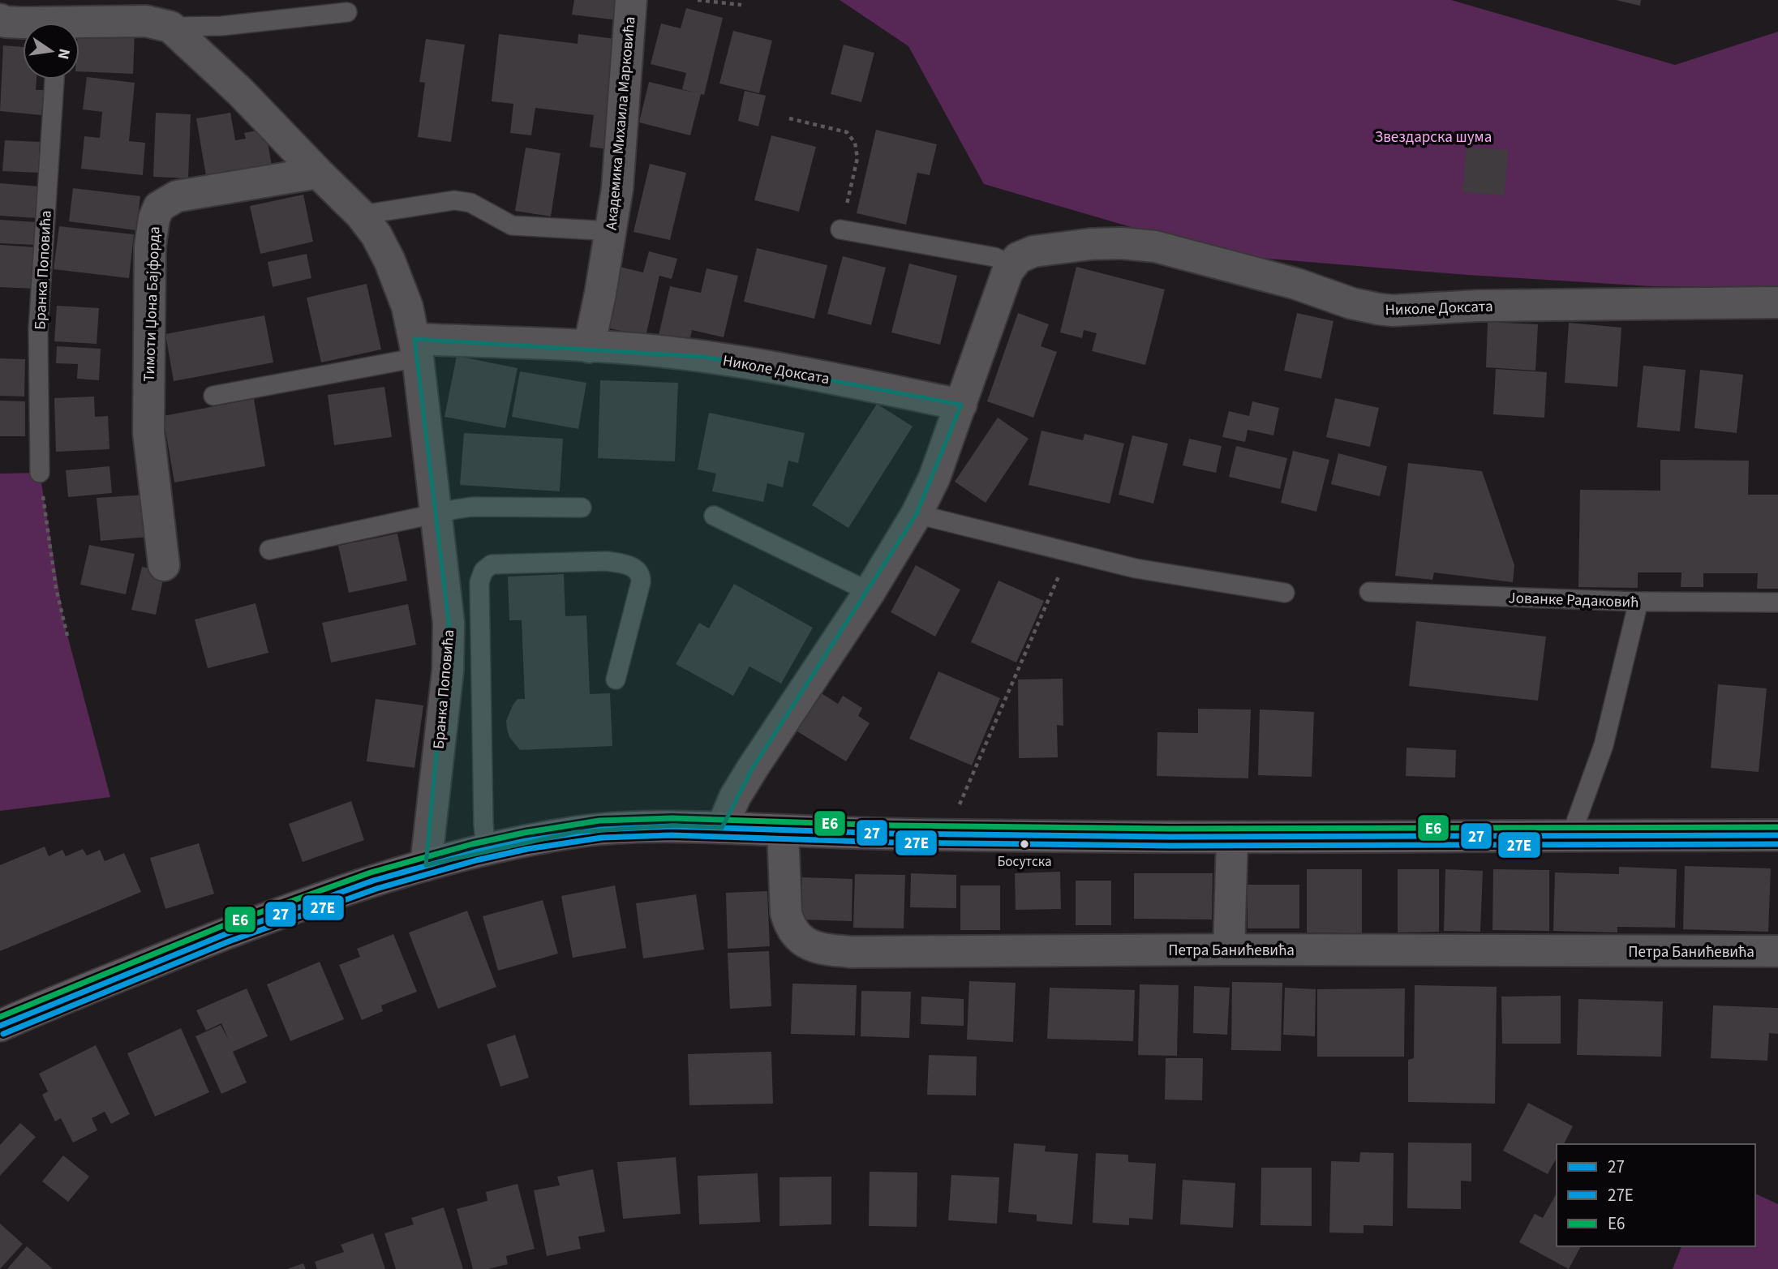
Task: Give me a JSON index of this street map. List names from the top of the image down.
{
  "streets": {
    "street": [
      "Академика Михаила Марковића",
      "Бранка Поповића",
      "Тимоти Џона Бајфорда",
      "Николе Доксата",
      "Петра Банићевића"
    ],
    "lane": ["Јованке Радаковић"]
  },
  "crossings": [
    ["Академика Михаила Марковића", "Николе Доксата"],
    ["Бранка Поповића", "Тимоти Џона Бајфорда"]
  ],
  "parks": ["Звездарска шума"],
  "places": ["Босутска"],
  "lines": ["transit line E6", "transit line 27", "transit line 27E"],
  "legend": ["27", "27E", "E6"],
  "north": "right"
}
